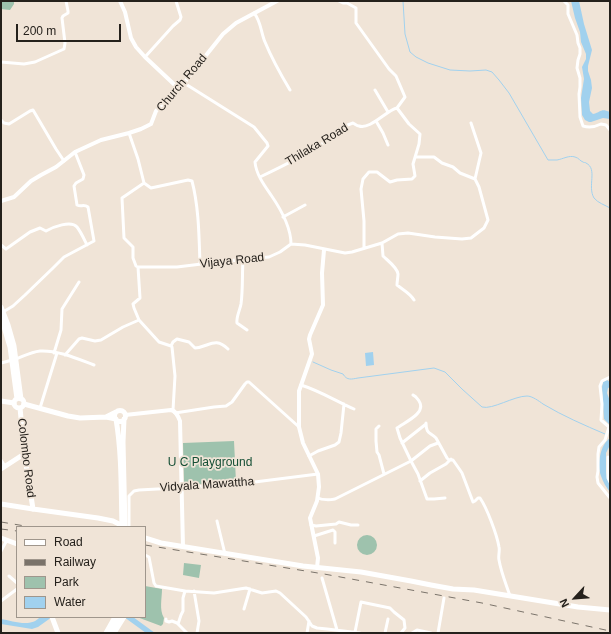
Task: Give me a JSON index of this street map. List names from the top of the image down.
{
  "streets": {
    "main road": ["Colombo Road"],
    "street": [
      "Church Road",
      "Thilaka Road",
      "Vijaya Road",
      "Vidyala Mawattha"
    ]
  },
  "parks": ["U C Playground"],
  "legend": [
    "Road",
    "Railway",
    "Park",
    "Water"
  ],
  "scale_bar": "200 m",
  "north": "bottom left"
}
